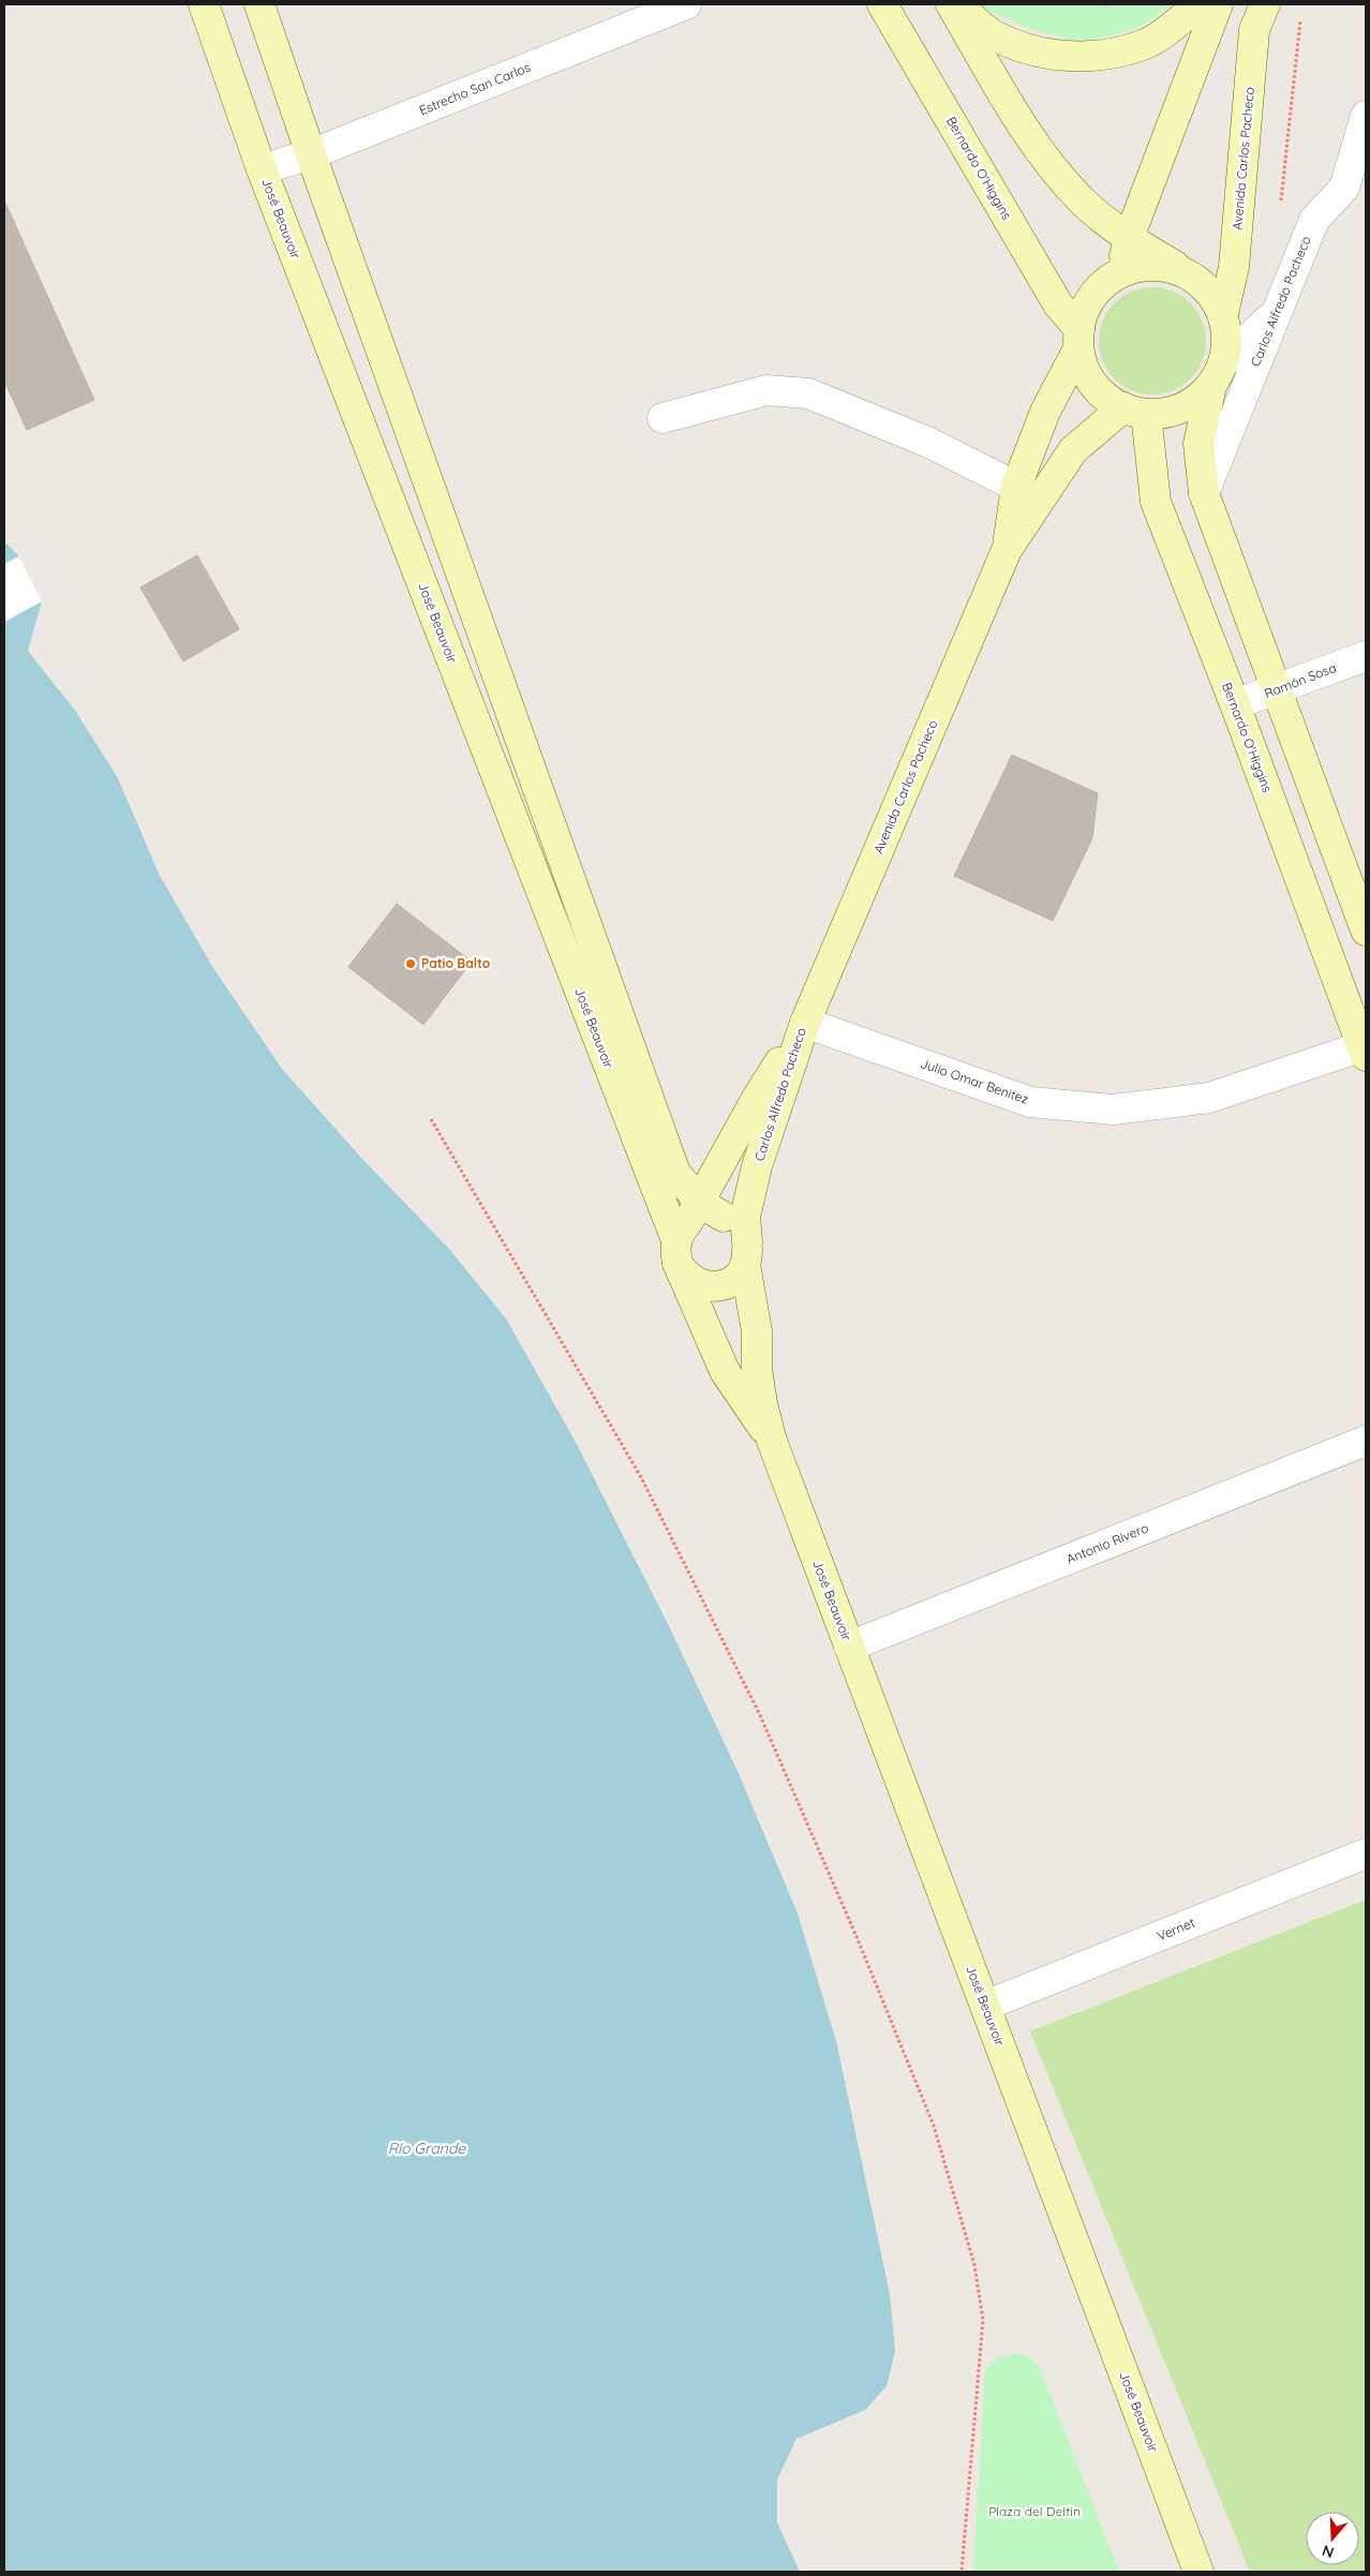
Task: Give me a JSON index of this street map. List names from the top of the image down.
{
  "streets": {
    "street": [
      "Estrecho San Carlos",
      "Avenida Carlos Pacheco",
      "Bernardo O'Higgins",
      "José Beauvoir",
      "Carlos Alfredo Pacheco",
      "Ramón Sosa",
      "Julio Omar Benitez",
      "Antonio Rivero",
      "Vernet"
    ]
  },
  "crossings": [
    ["Estrecho San Carlos", "José Beauvoir"],
    ["Avenida Carlos Pacheco", "Bernardo O'Higgins"],
    ["Avenida Carlos Pacheco", "Carlos Alfredo Pacheco"],
    ["Avenida Carlos Pacheco", "Julio Omar Benitez"],
    ["Bernardo O'Higgins", "Ramón Sosa"],
    ["Bernardo O'Higgins", "Julio Omar Benitez"],
    ["José Beauvoir", "Carlos Alfredo Pacheco"],
    ["José Beauvoir", "Antonio Rivero"],
    ["José Beauvoir", "Vernet"],
    ["Carlos Alfredo Pacheco", "Julio Omar Benitez"]
  ],
  "water": ["Río Grande"],
  "parks": ["Plaza del Delfin"],
  "places": ["Patio Balto"],
  "north": "bottom"
}
